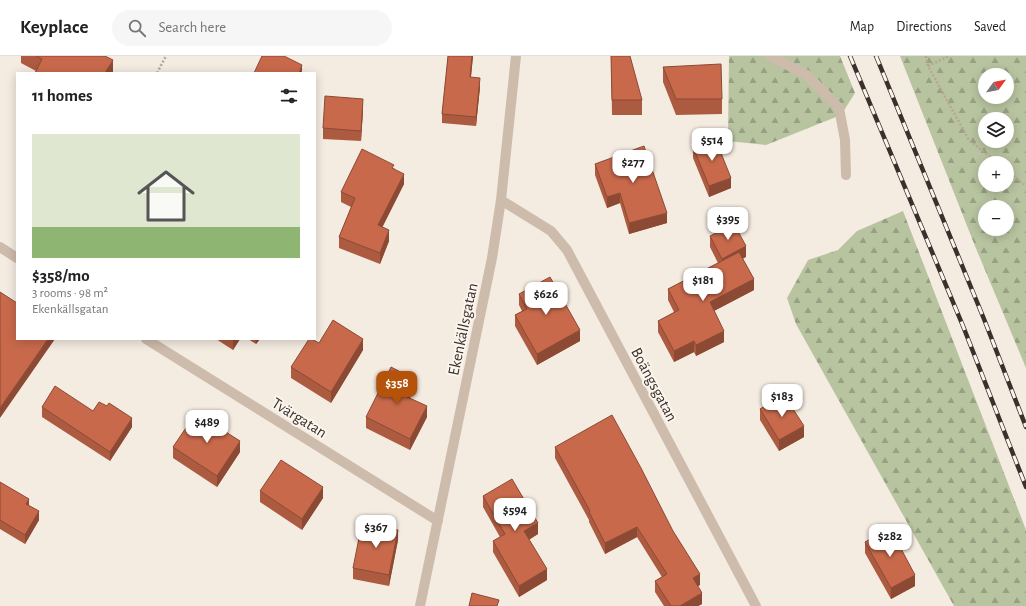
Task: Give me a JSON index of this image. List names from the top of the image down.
{
  "streets": {
    "street": ["Ekenkällsgatan", "Boängsgatan", "Tvärgatan"]
  },
  "crossings": [
    ["Ekenkällsgatan", "Boängsgatan"],
    ["Ekenkällsgatan", "Tvärgatan"]
  ],
  "north": "top right",
  "page": {
    "header": "Keyplace",
    "search": "Search here",
    "nav": ["Map", "Directions", "Saved"],
    "map_buttons": ["+", "−"],
    "heading": "11 homes",
    "list": [
      {
        "name": "$358/mo",
        "note": "3 rooms · 98 m² · Ekenkällsgatan"
      }
    ],
    "price": [
      "$514",
      "$277",
      "$395",
      "$181",
      "$626",
      "$358",
      "$183",
      "$489",
      "$594",
      "$367",
      "$282"
    ]
  }
}
